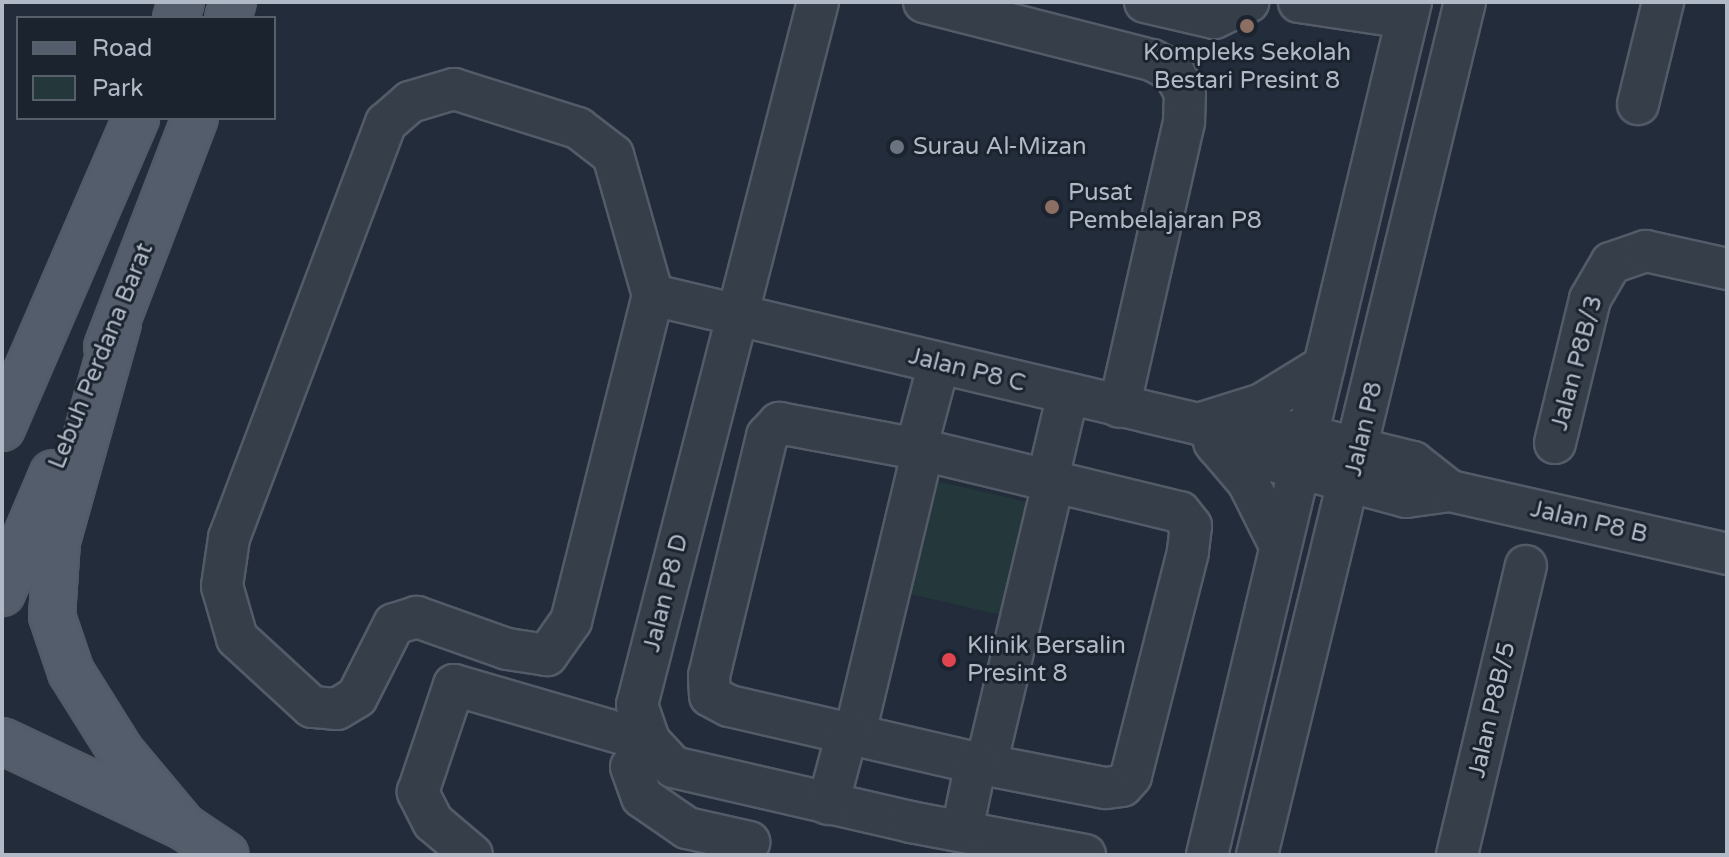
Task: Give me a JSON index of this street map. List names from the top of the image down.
{
  "streets": {
    "main road": ["Lebuh Perdana Barat"],
    "street": [
      "Jalan P8B/3",
      "Jalan P8 C",
      "Jalan P8",
      "Jalan P8 B",
      "Jalan P8 D",
      "Jalan P8B/5"
    ]
  },
  "crossings": [
    ["Jalan P8 C", "Jalan P8"],
    ["Jalan P8 C", "Jalan P8 B"],
    ["Jalan P8 C", "Jalan P8 D"],
    ["Jalan P8", "Jalan P8 B"]
  ],
  "places": [
    "Kompleks Sekolah Bestari Presint 8",
    "Surau Al-Mizan",
    "Pusat Pembelajaran P8",
    "Klinik Bersalin Presint 8"
  ],
  "legend": ["Road", "Park"]
}
